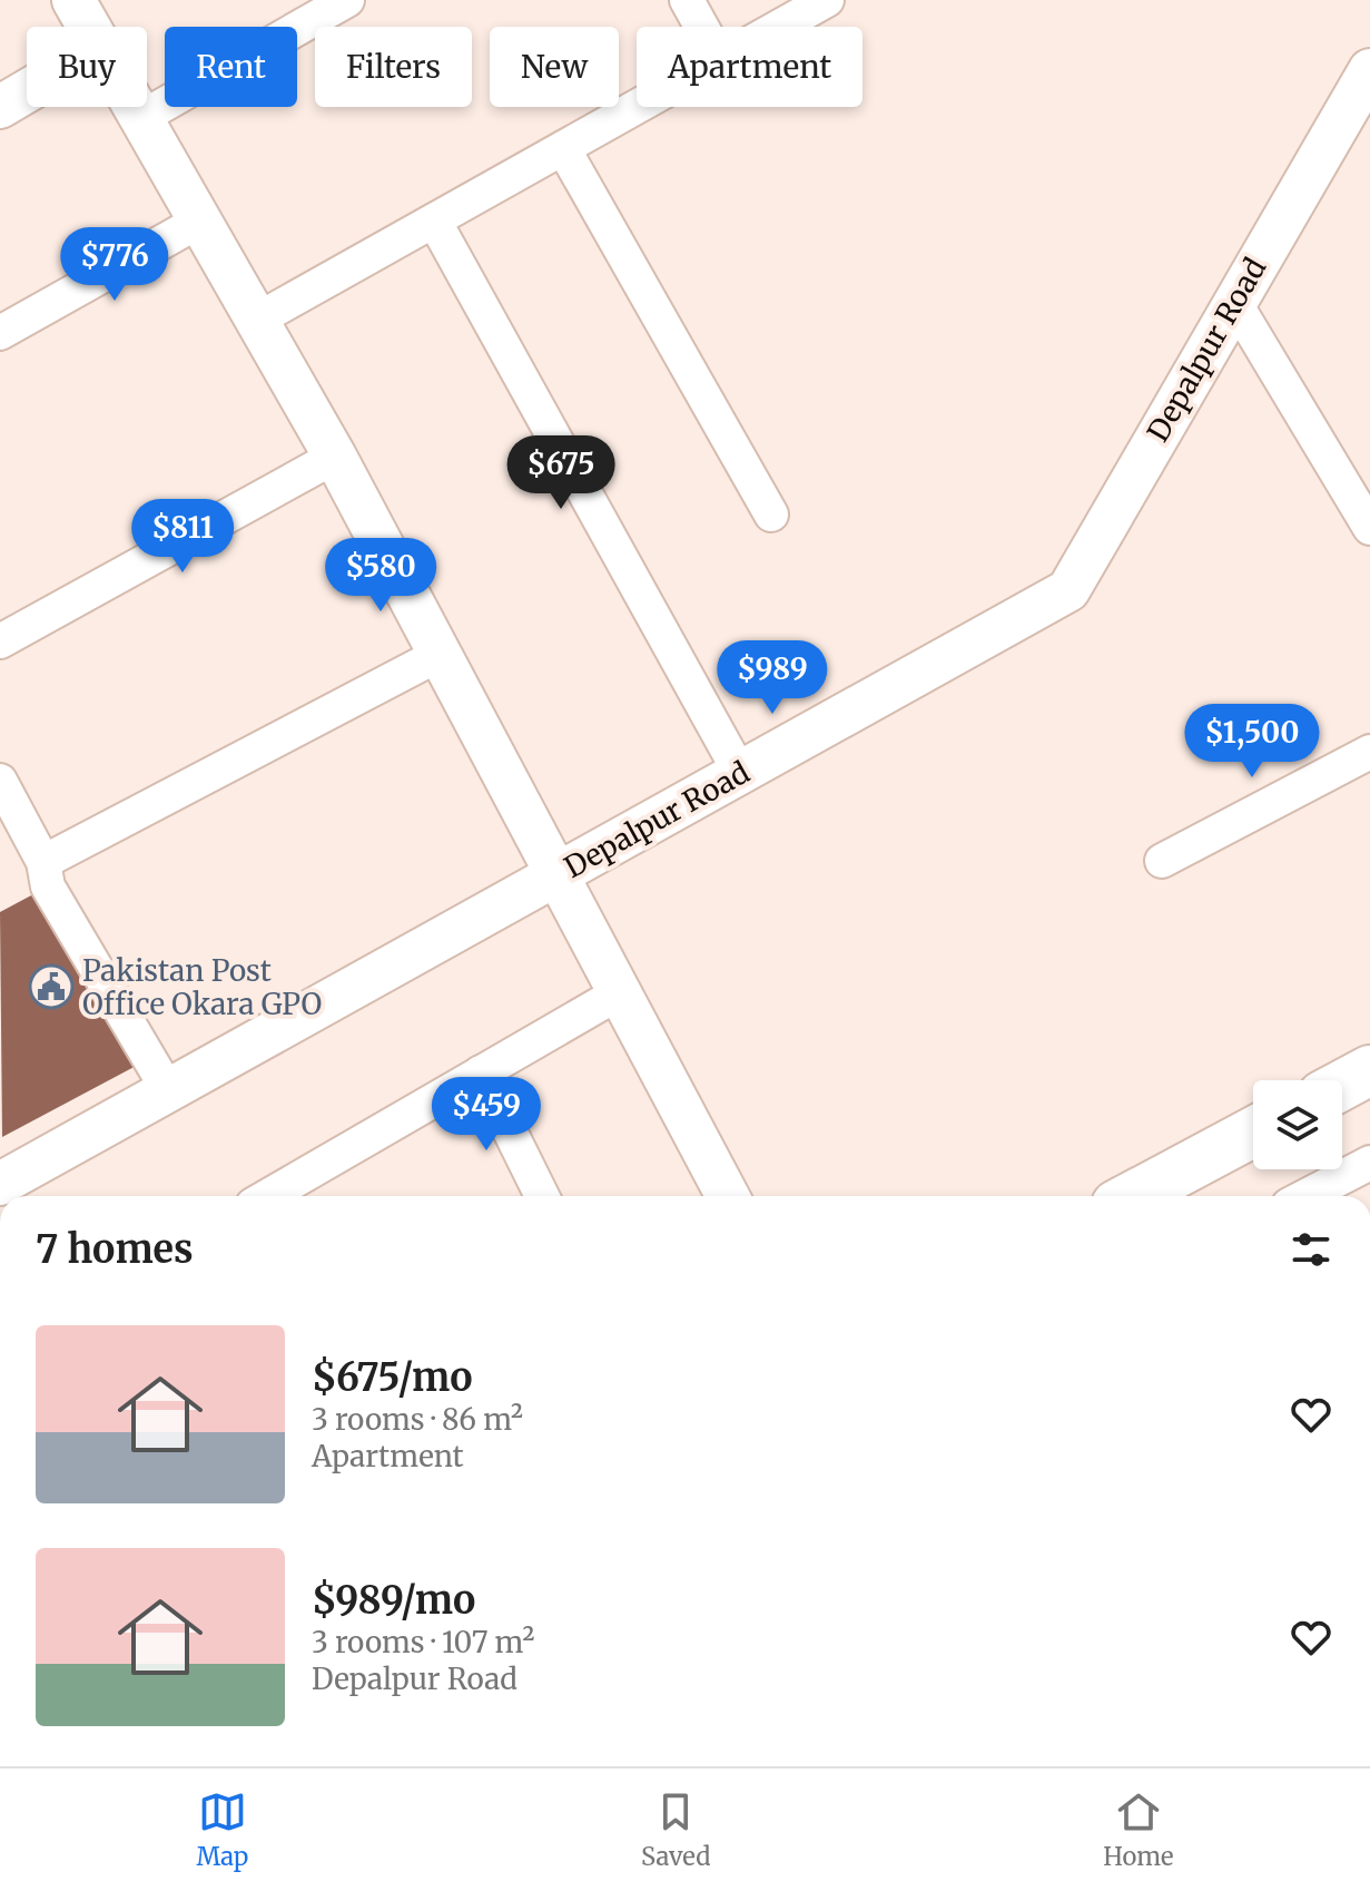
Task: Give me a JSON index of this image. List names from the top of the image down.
{
  "streets": {
    "street": ["Depalpur Road"]
  },
  "places": {
    "public building": ["Pakistan Post Office Okara GPO"]
  },
  "page": {
    "chip": [
      "Buy",
      "Rent",
      "Filters",
      "New",
      "Apartment"
    ],
    "price": [
      "$776",
      "$675",
      "$811",
      "$580",
      "$989",
      "$1,500",
      "$459"
    ],
    "heading": "7 homes",
    "list": [
      {
        "name": "$675/mo",
        "note": "3 rooms · 86 m² · Apartment"
      },
      {
        "name": "$989/mo",
        "note": "3 rooms · 107 m² · Depalpur Road"
      }
    ],
    "tabs": ["Map", "Saved", "Home"]
  }
}
